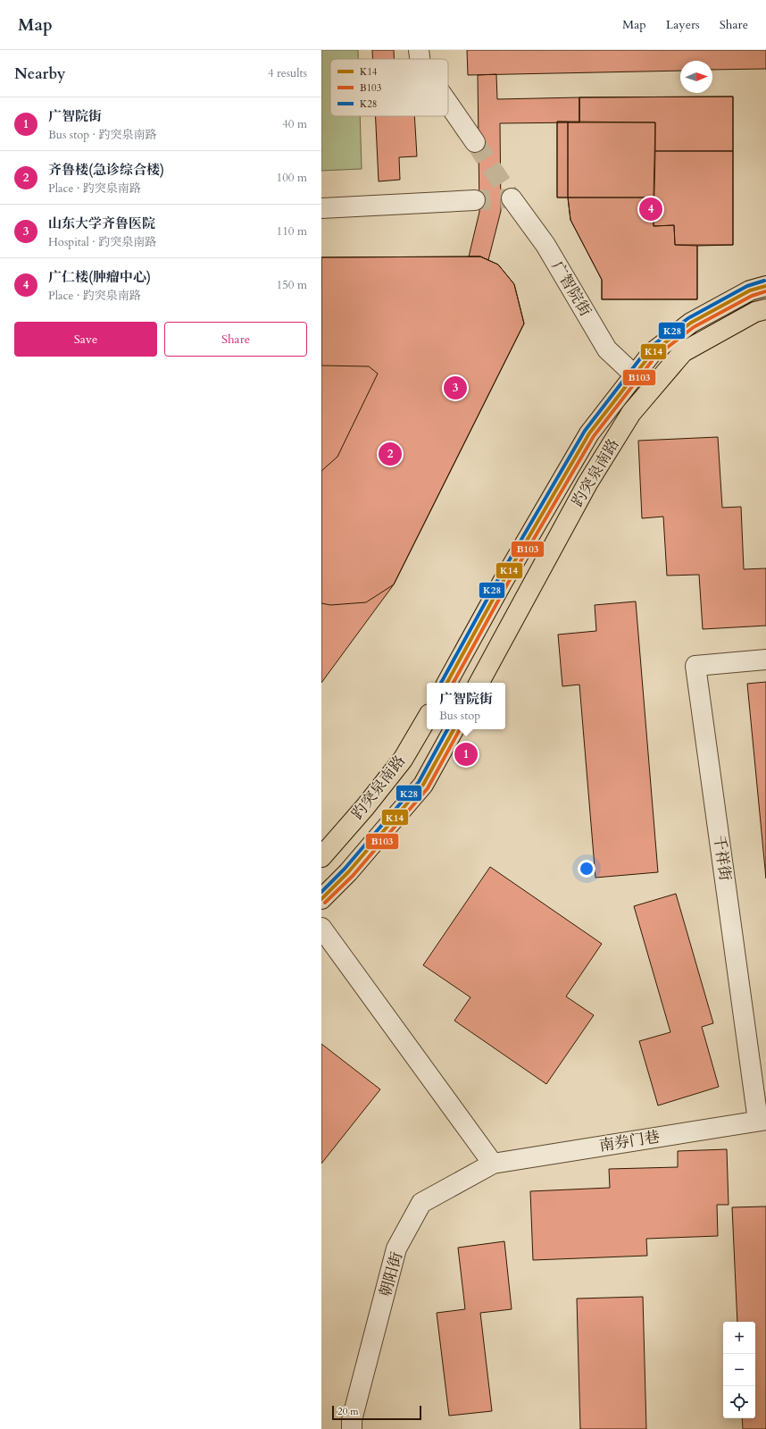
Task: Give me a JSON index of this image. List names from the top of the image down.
{
  "streets": {
    "main road": ["趵突泉南路"],
    "street": [
      "广智院街",
      "千祥街",
      "南券门巷",
      "朝阳街"
    ]
  },
  "crossings": [
    ["广智院街", "趵突泉南路"],
    ["千祥街", "南券门巷"],
    ["南券门巷", "朝阳街"]
  ],
  "lines": ["transit line K28", "transit line K14", "transit line B103"],
  "legend": ["K14", "B103", "K28"],
  "scale_bar": "20 m",
  "north": "right",
  "page": {
    "header": "Map",
    "nav": ["Map", "Layers", "Share"],
    "heading": ["Nearby", "4 results"],
    "list": [
      {
        "mark": "1",
        "name": "广智院街",
        "note": "Bus stop · 趵突泉南路",
        "value": "40 m"
      },
      {
        "mark": "2",
        "name": "齐鲁楼(急诊综合楼)",
        "note": "Place · 趵突泉南路",
        "value": "100 m"
      },
      {
        "mark": "3",
        "name": "山东大学齐鲁医院",
        "note": "Hospital · 趵突泉南路",
        "value": "110 m"
      },
      {
        "mark": "4",
        "name": "广仁楼(肿瘤中心)",
        "note": "Place · 趵突泉南路",
        "value": "150 m"
      }
    ],
    "pins": [
      "4",
      "3",
      "2",
      "1"
    ],
    "buttons": ["Save", "Share"],
    "popup": ["广智院街", "Bus stop"],
    "map_buttons": ["+", "−"],
    "scale": "20 m"
  }
}
